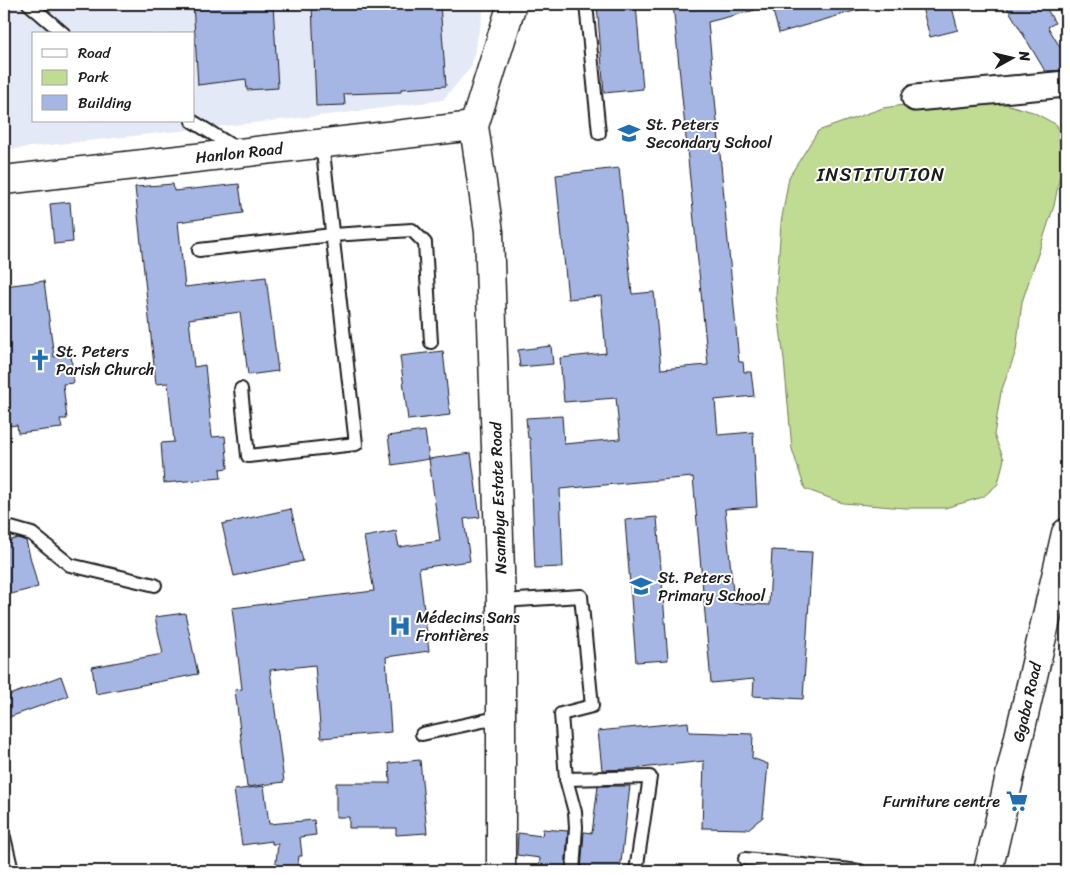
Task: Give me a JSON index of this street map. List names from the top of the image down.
{
  "streets": {
    "main road": ["Hanlon Road", "Nsambya Estate Road", "Ggaba Road"]
  },
  "crossings": [
    ["Hanlon Road", "Nsambya Estate Road"]
  ],
  "districts": ["INSTITUTION"],
  "places": {
    "school or university": ["St. Peters Secondary School", "St. Peters Primary School"],
    "church": ["St. Peters Parish Church"],
    "hospital": ["Médecins Sans Frontières"],
    "supermarket": ["Furniture centre"]
  },
  "legend": ["Road", "Park", "Building"],
  "north": "right"
}
